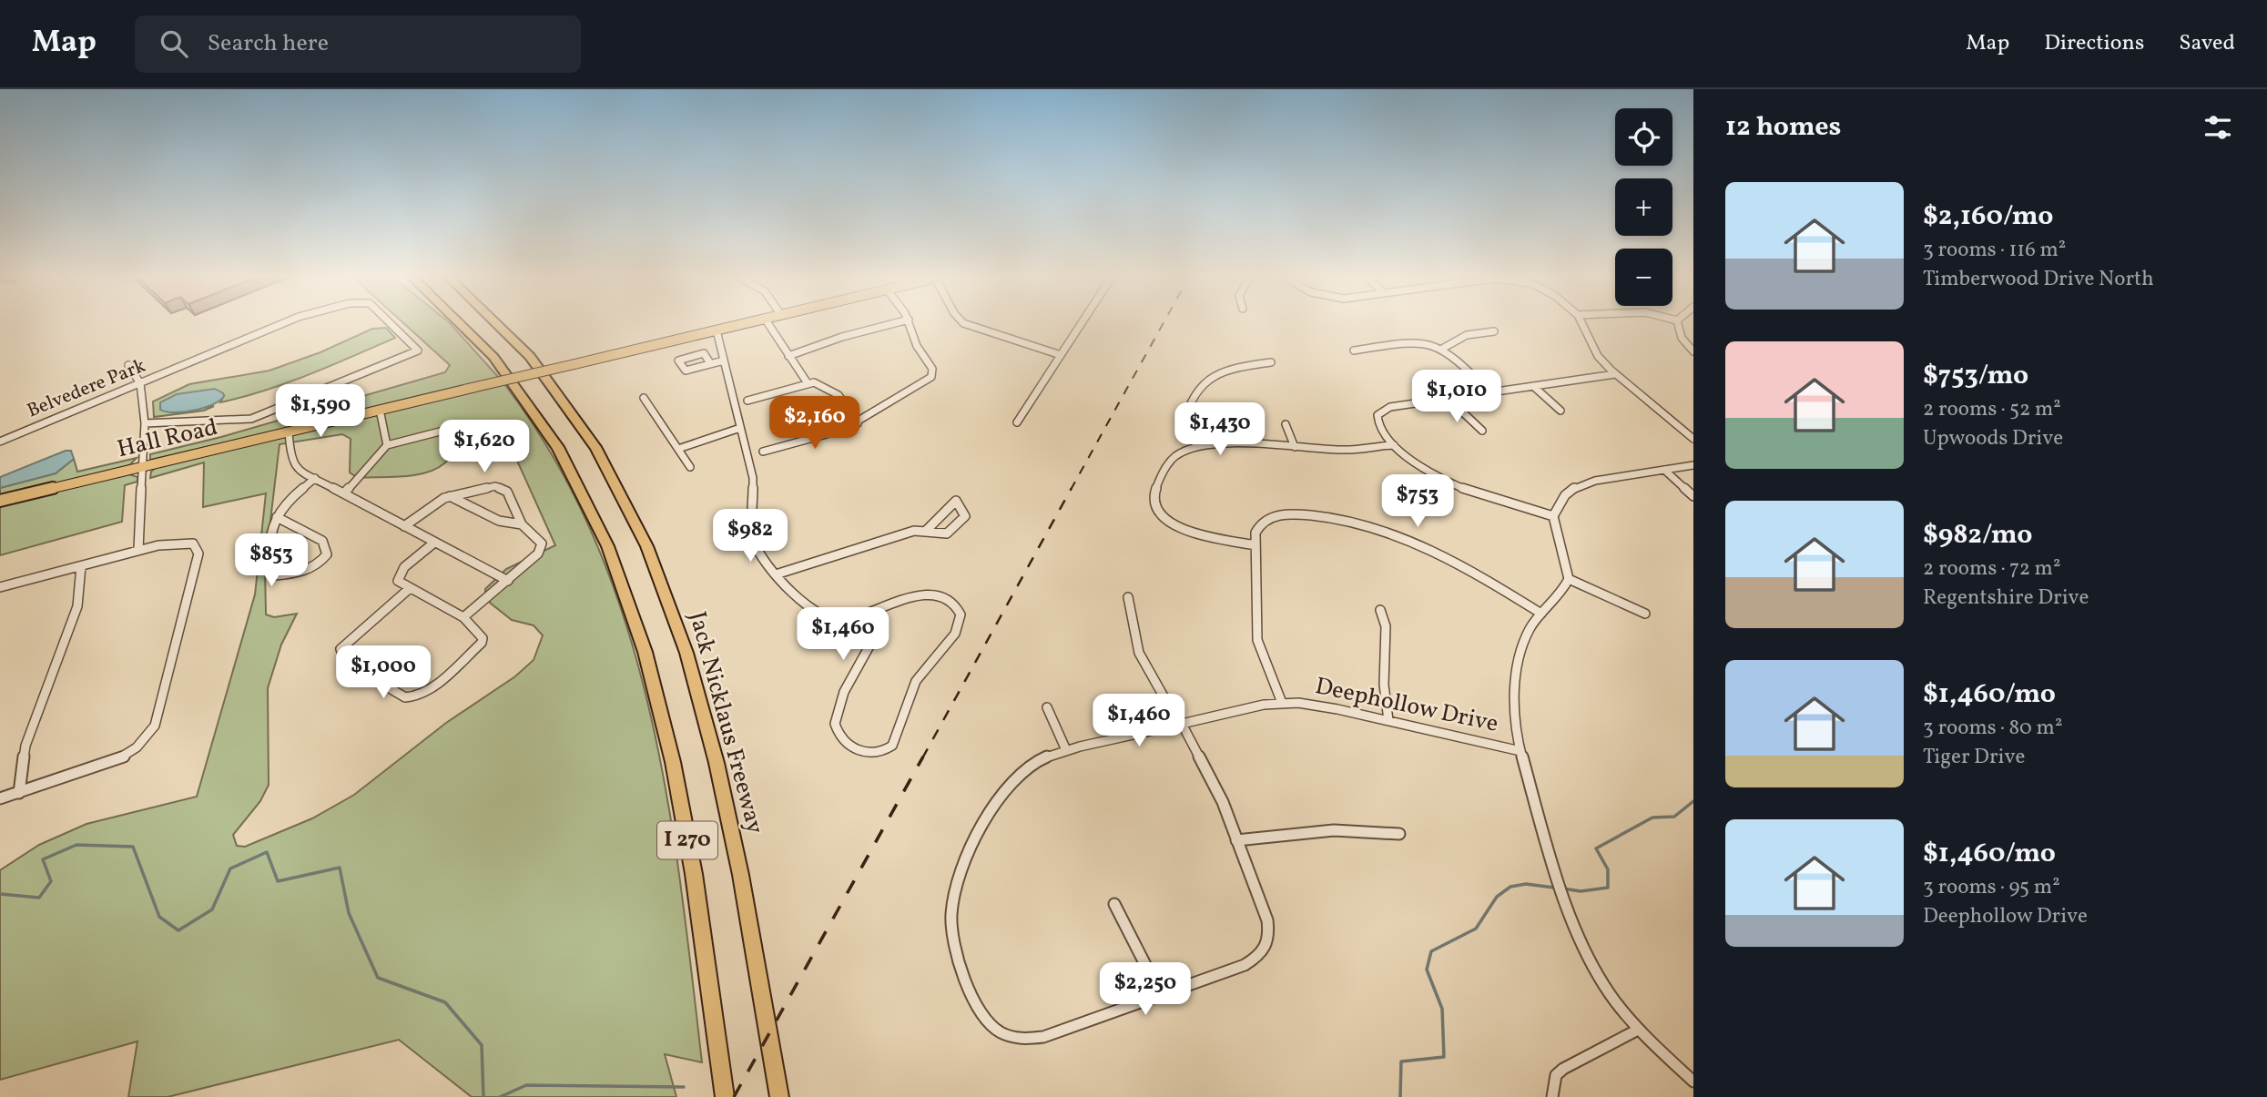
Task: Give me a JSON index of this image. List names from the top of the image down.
{
  "streets": {
    "highway": ["Jack Nicklaus Freeway", "I 270"],
    "main road": ["Hall Road"],
    "street": ["Belvedere Park", "Deephollow Drive"]
  },
  "page": {
    "header": "Map",
    "search": "Search here",
    "nav": ["Map", "Directions", "Saved"],
    "heading": "12 homes",
    "map_buttons": ["+", "−"],
    "list": [
      {
        "name": "$2,160/mo",
        "note": "3 rooms · 116 m² · Timberwood Drive North"
      },
      {
        "name": "$753/mo",
        "note": "2 rooms · 52 m² · Upwoods Drive"
      },
      {
        "name": "$982/mo",
        "note": "2 rooms · 72 m² · Regentshire Drive"
      },
      {
        "name": "$1,460/mo",
        "note": "3 rooms · 80 m² · Tiger Drive"
      },
      {
        "name": "$1,460/mo",
        "note": "3 rooms · 95 m² · Deephollow Drive"
      }
    ],
    "price": [
      "$1,010",
      "$1,590",
      "$2,160",
      "$1,430",
      "$1,620",
      "$753",
      "$982",
      "$853",
      "$1,460",
      "$1,000",
      "$1,460",
      "$2,250"
    ]
  }
}
